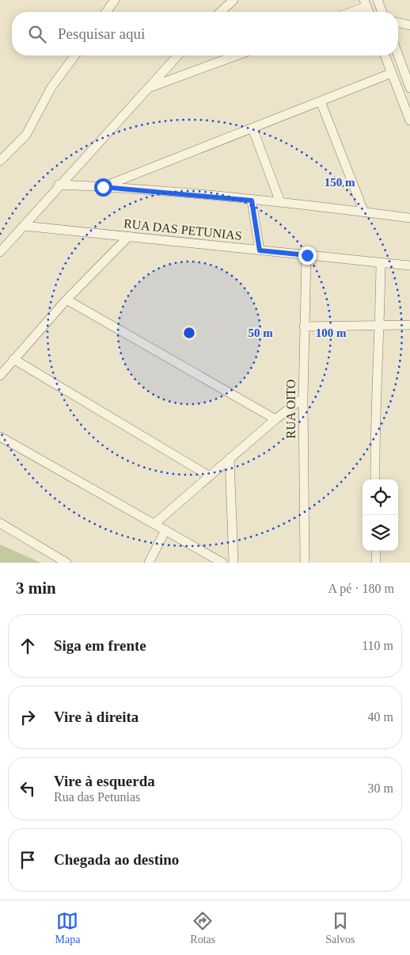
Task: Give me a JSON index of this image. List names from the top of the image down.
{
  "streets": {
    "street": ["RUA DAS PETUNIAS", "RUA OITO"]
  },
  "crossings": [
    ["RUA DAS PETUNIAS", "RUA OITO"]
  ],
  "page": {
    "search": "Pesquisar aqui",
    "heading": ["3 min", "A pé · 180 m"],
    "list": [
      ["Siga em frente", "110 m"],
      ["Vire à direita", "40 m"],
      ["Vire à esquerda", "Rua das Petunias", "30 m"],
      "Chegada ao destino"
    ],
    "nav": ["Mapa", "Rotas", "Salvos"]
  },
  "rings": ["150 m", "50 m", "100 m"]
}
